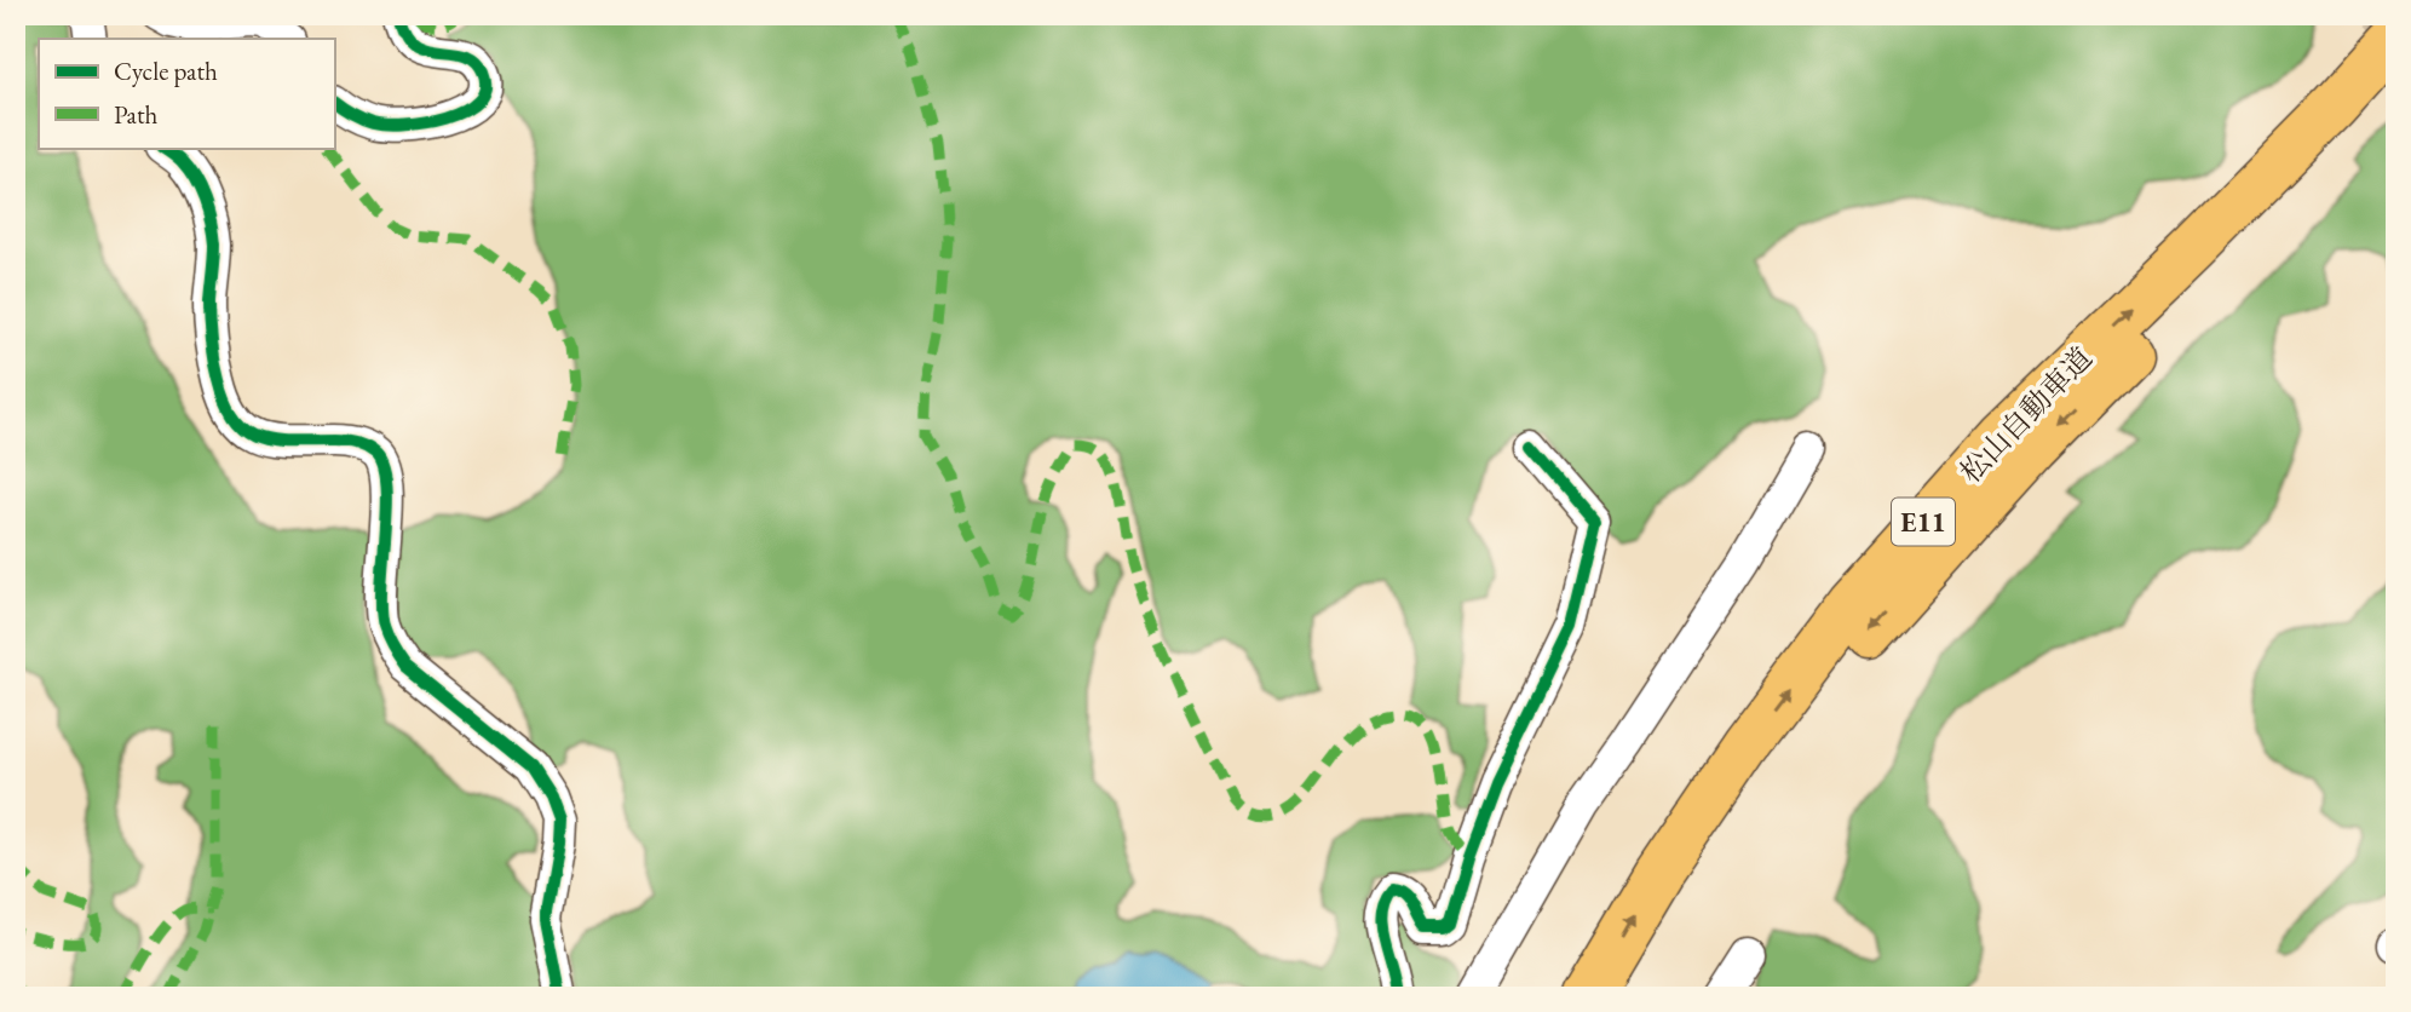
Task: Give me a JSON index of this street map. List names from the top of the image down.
{
  "streets": {
    "highway": ["松山自動車道", "E11"]
  },
  "legend": ["Cycle path", "Path"]
}
